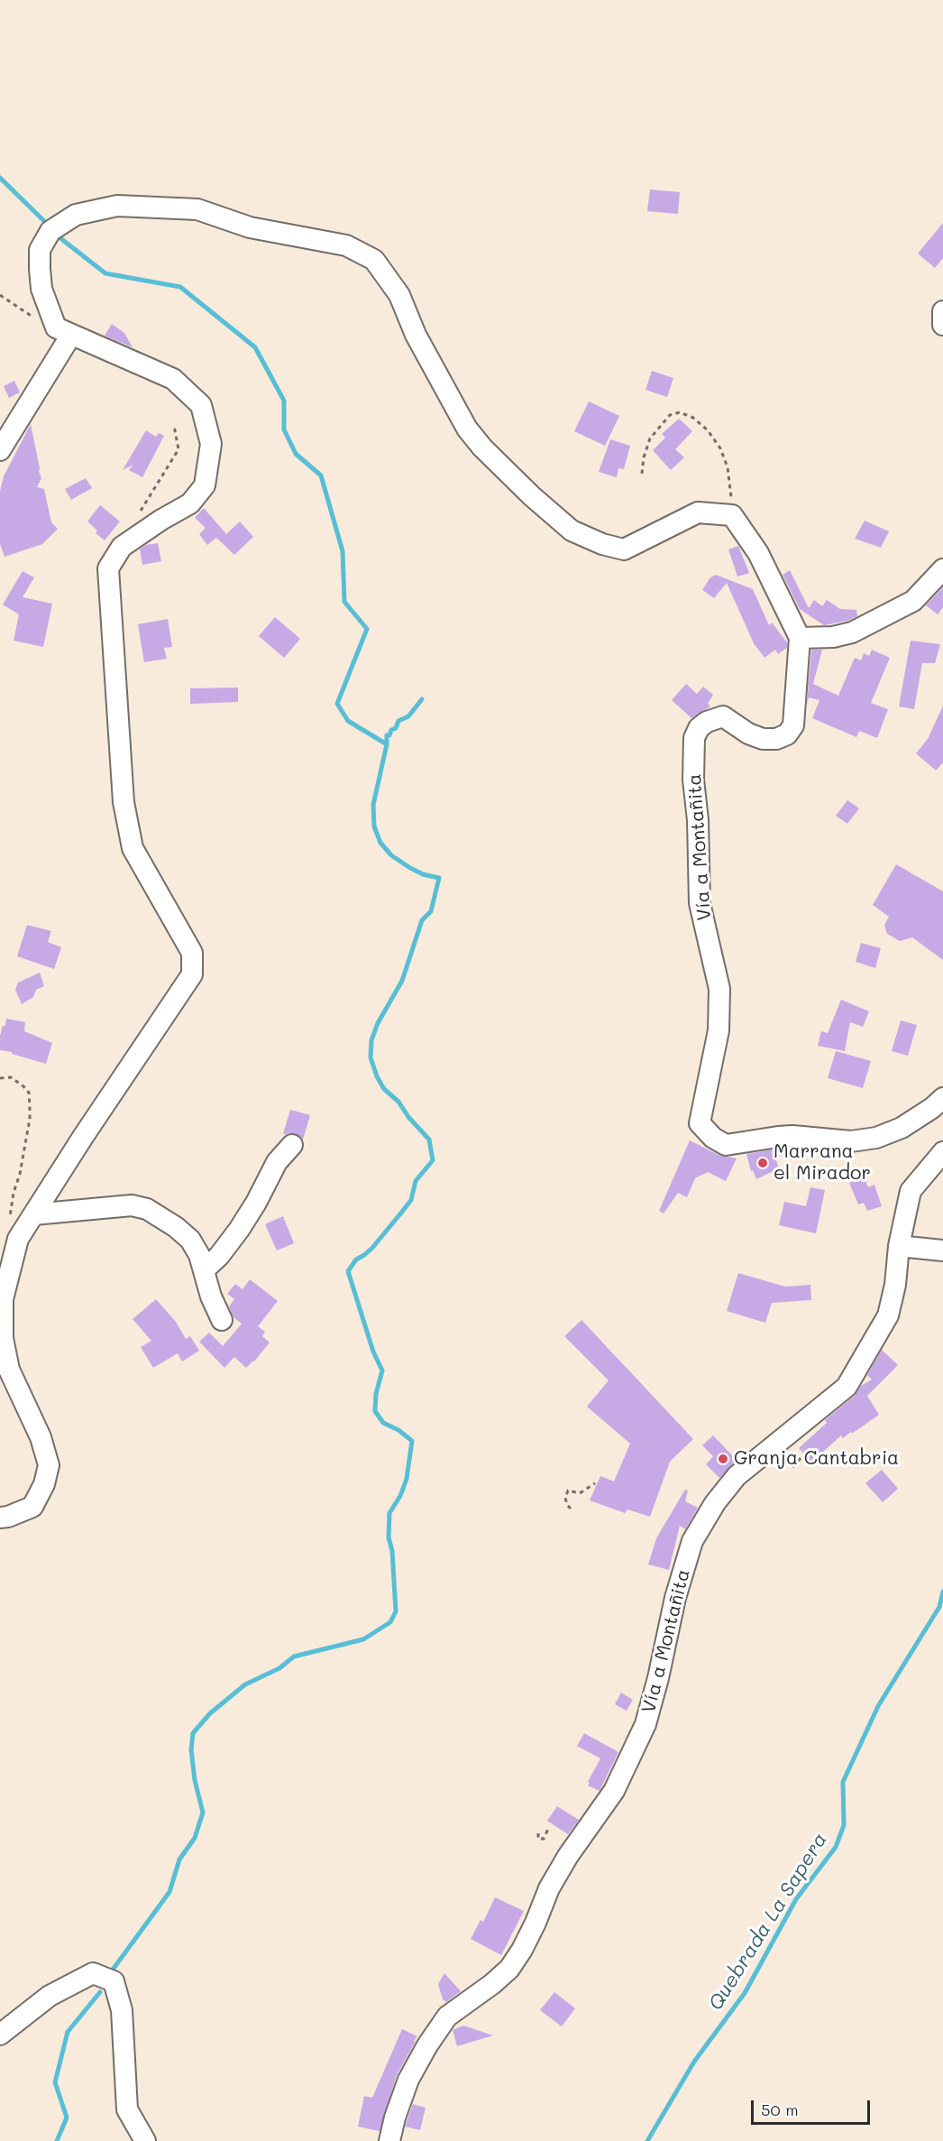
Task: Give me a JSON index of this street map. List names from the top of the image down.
{
  "streets": {
    "street": ["Vía a Montañita"]
  },
  "water": ["Quebrada La Sapera"],
  "places": ["Marrana el Mirador", "Granja Cantabria"],
  "scale_bar": "50 m"
}
